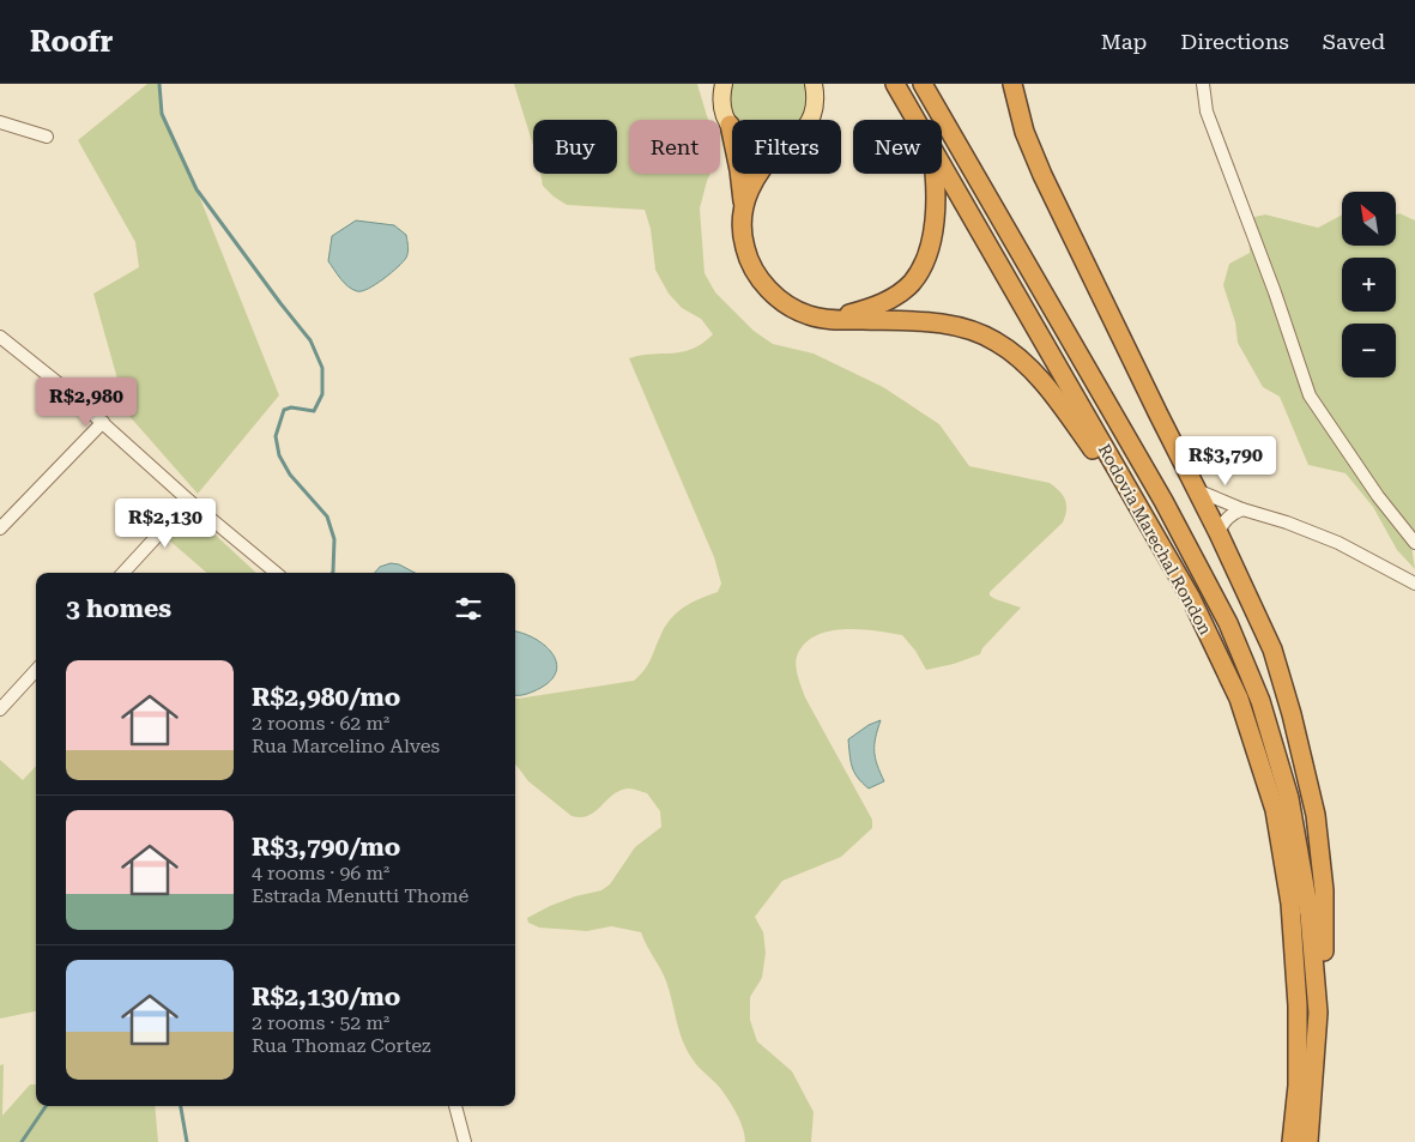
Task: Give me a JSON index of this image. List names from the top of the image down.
{
  "streets": {
    "highway": ["Rodovia Marechal Rondon"]
  },
  "north": "top left",
  "page": {
    "header": "Roofr",
    "nav": ["Map", "Directions", "Saved"],
    "chip": [
      "Buy",
      "Rent",
      "Filters",
      "New"
    ],
    "map_buttons": ["+", "−"],
    "price": ["R$2,980", "R$3,790", "R$2,130"],
    "heading": "3 homes",
    "list": [
      {
        "name": "R$2,980/mo",
        "note": "2 rooms · 62 m² · Rua Marcelino Alves"
      },
      {
        "name": "R$3,790/mo",
        "note": "4 rooms · 96 m² · Estrada Menutti Thomé"
      },
      {
        "name": "R$2,130/mo",
        "note": "2 rooms · 52 m² · Rua Thomaz Cortez"
      }
    ]
  }
}
